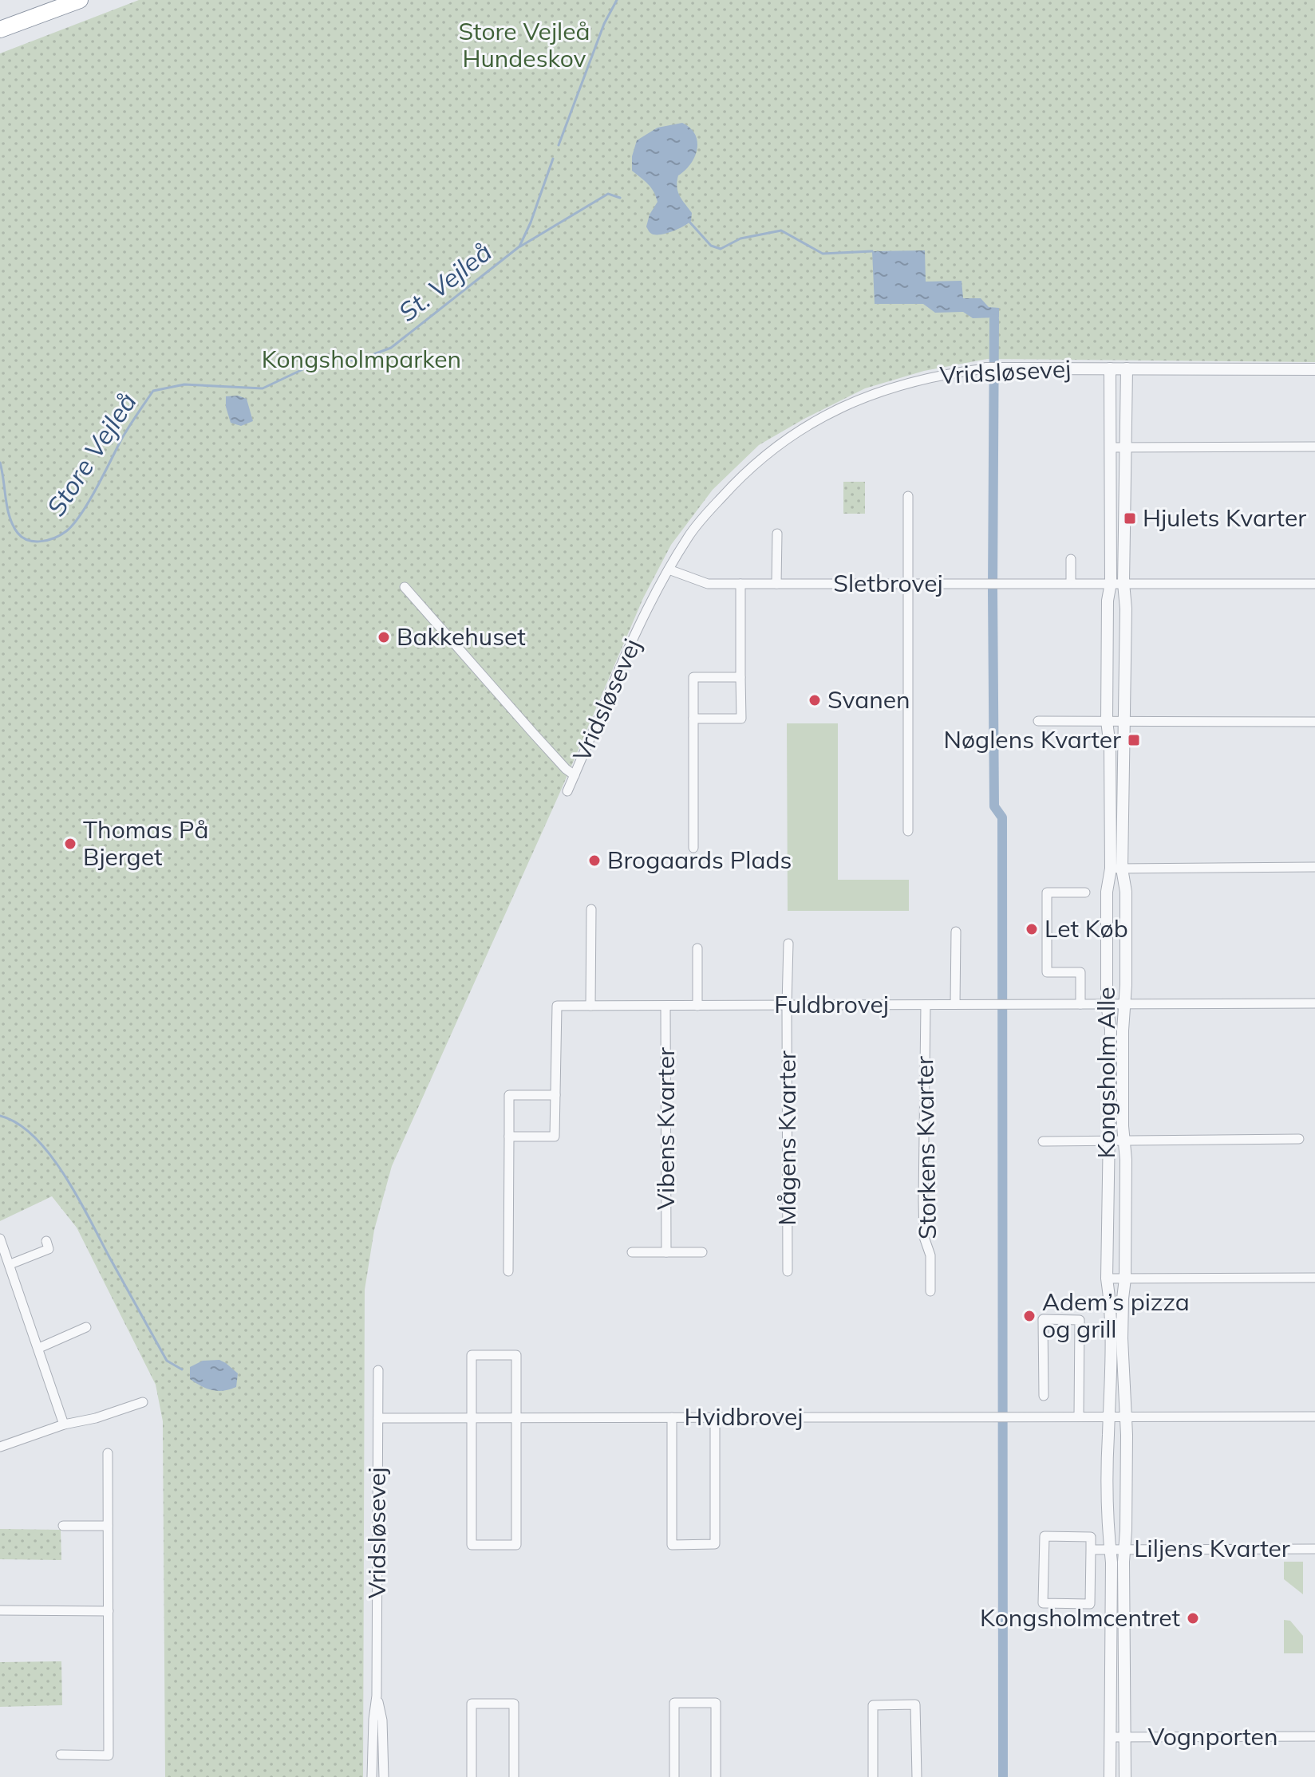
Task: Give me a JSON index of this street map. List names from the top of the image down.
{
  "streets": {
    "street": [
      "Vridsløsevej",
      "Sletbrovej",
      "Fuldbrovej",
      "Kongsholm Alle",
      "Vibens Kvarter",
      "Mågens Kvarter",
      "Storkens Kvarter",
      "Hvidbrovej",
      "Liljens Kvarter",
      "Vognporten"
    ]
  },
  "crossings": [
    ["Vridsløsevej", "Sletbrovej"],
    ["Vridsløsevej", "Kongsholm Alle"],
    ["Vridsløsevej", "Hvidbrovej"],
    ["Sletbrovej", "Kongsholm Alle"],
    ["Fuldbrovej", "Kongsholm Alle"],
    ["Fuldbrovej", "Vibens Kvarter"],
    ["Fuldbrovej", "Mågens Kvarter"],
    ["Fuldbrovej", "Storkens Kvarter"],
    ["Kongsholm Alle", "Hvidbrovej"],
    ["Kongsholm Alle", "Liljens Kvarter"],
    ["Kongsholm Alle", "Vognporten"]
  ],
  "water": ["St. Vejleå", "Store Vejleå"],
  "parks": ["Store Vejleå Hundeskov", "Kongsholmparken"],
  "places": {
    "transit": ["Hjulets Kvarter", "Nøglens Kvarter"],
    "other": [
      "Bakkehuset",
      "Svanen",
      "Thomas På Bjerget",
      "Brogaards Plads",
      "Let Køb",
      "Adem’s pizza og grill",
      "Kongsholmcentret"
    ]
  }
}
